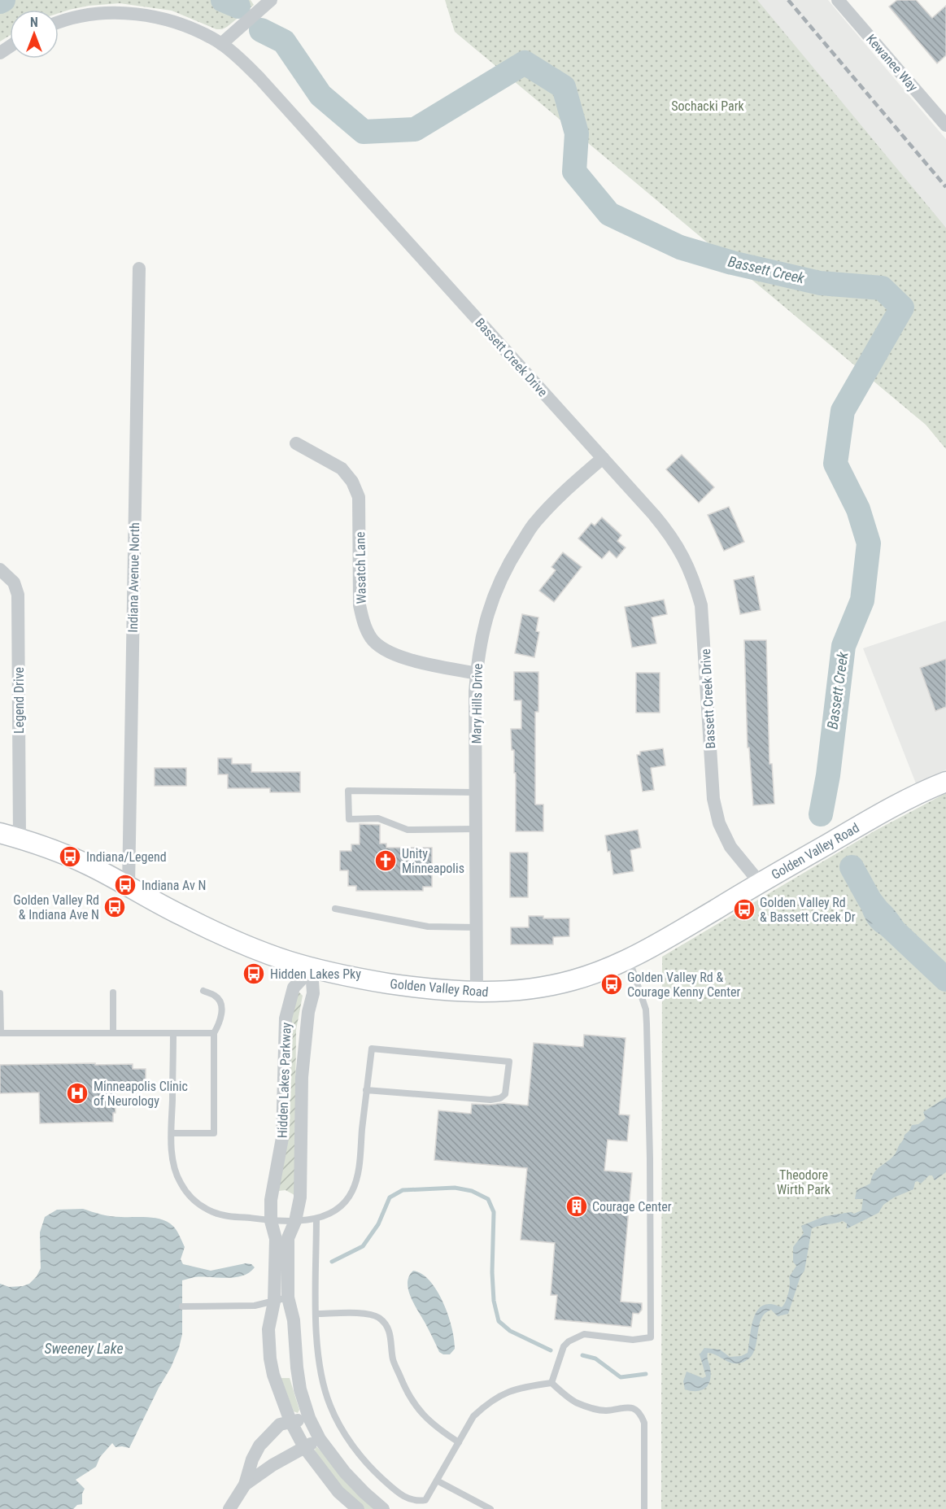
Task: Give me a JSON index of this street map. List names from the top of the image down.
{
  "streets": {
    "street": [
      "Kewanee Way",
      "Bassett Creek Drive",
      "Wasatch Lane",
      "Indiana Avenue North",
      "Legend Drive",
      "Mary Hills Drive",
      "Golden Valley Road",
      "Hidden Lakes Parkway"
    ]
  },
  "crossings": [
    ["Bassett Creek Drive", "Mary Hills Drive"],
    ["Bassett Creek Drive", "Golden Valley Road"],
    ["Wasatch Lane", "Mary Hills Drive"],
    ["Indiana Avenue North", "Golden Valley Road"],
    ["Legend Drive", "Golden Valley Road"],
    ["Mary Hills Drive", "Golden Valley Road"],
    ["Golden Valley Road", "Hidden Lakes Parkway"]
  ],
  "water": ["Bassett Creek", "Sweeney Lake"],
  "parks": ["Sochacki Park", "Theodore Wirth Park"],
  "places": {
    "bus stop": [
      "Indiana/Legend",
      "Indiana Av N",
      "Golden Valley Rd & Indiana Ave N",
      "Golden Valley Rd & Bassett Creek Dr",
      "Hidden Lakes Pky",
      "Golden Valley Rd & Courage Kenny Center"
    ],
    "church": ["Unity Minneapolis"],
    "hospital": ["Minneapolis Clinic of Neurology"],
    "building": ["Courage Center"]
  },
  "north": "top"
}
